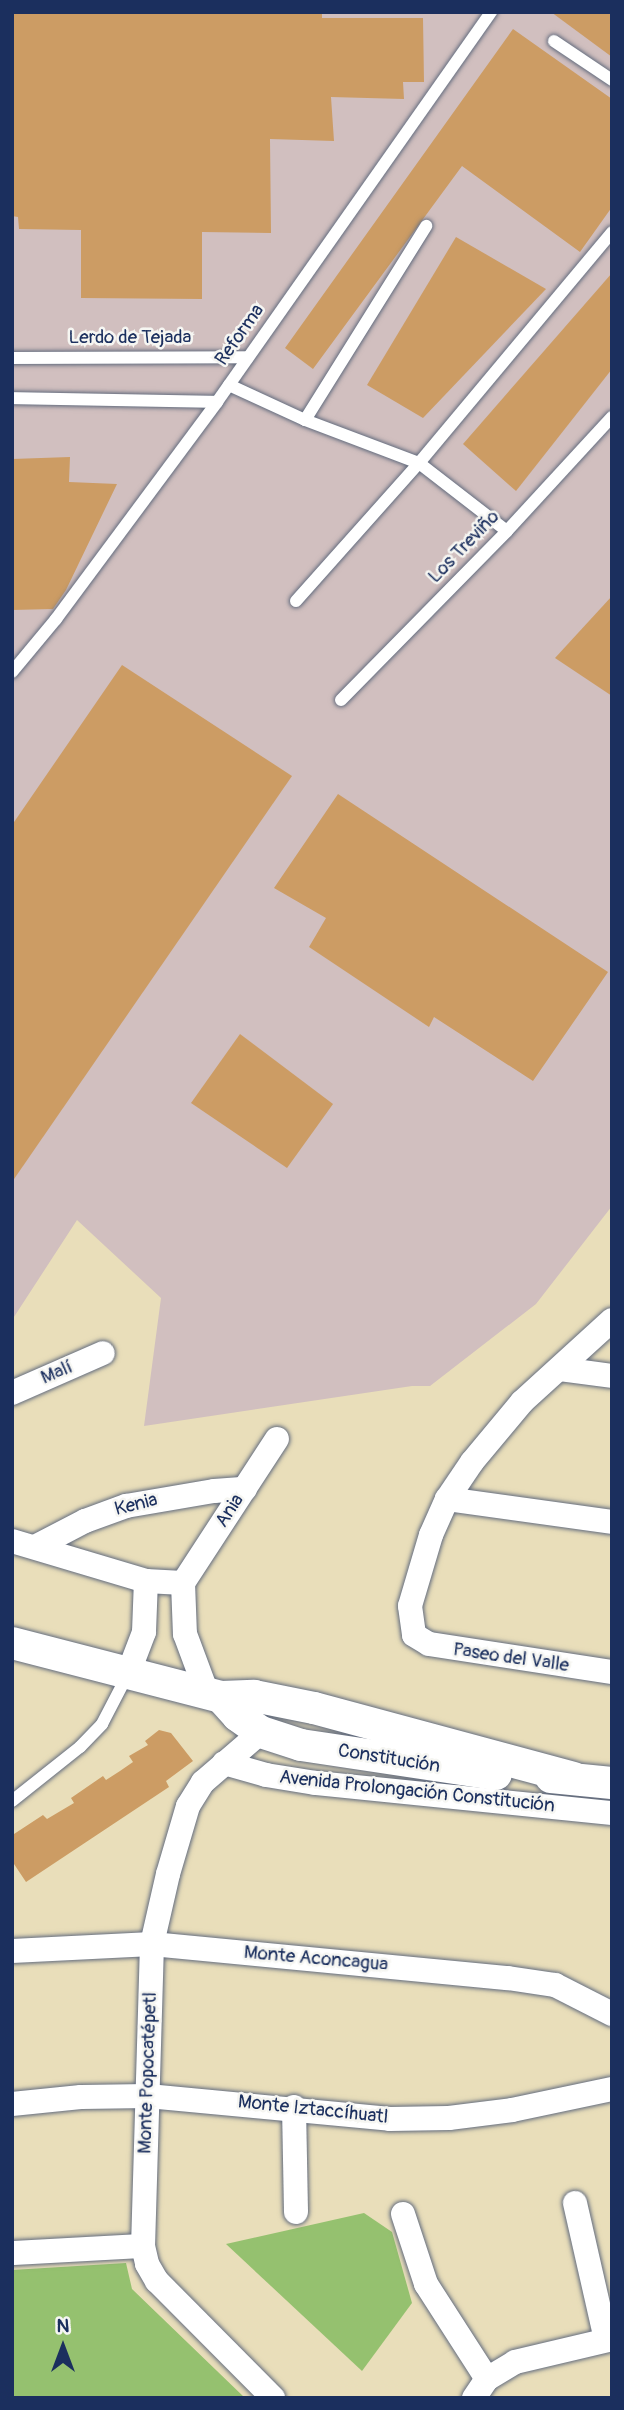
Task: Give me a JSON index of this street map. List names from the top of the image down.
{
  "streets": {
    "street": [
      "Malí",
      "Kenia",
      "Ania",
      "Paseo del Valle",
      "Constitución",
      "Avenida Prolongación Constitución",
      "Monte Aconcagua",
      "Monte Popocatépetl",
      "Monte Iztaccíhuatl"
    ],
    "lane": ["Reforma", "Lerdo de Tejada", "Los Treviño"]
  },
  "crossings": [
    ["Reforma", "Lerdo de Tejada"],
    ["Kenia", "Ania"],
    ["Constitución", "Monte Popocatépetl"],
    ["Avenida Prolongación Constitución", "Monte Popocatépetl"],
    ["Monte Aconcagua", "Monte Popocatépetl"],
    ["Monte Popocatépetl", "Monte Iztaccíhuatl"]
  ],
  "north": "top"
}
